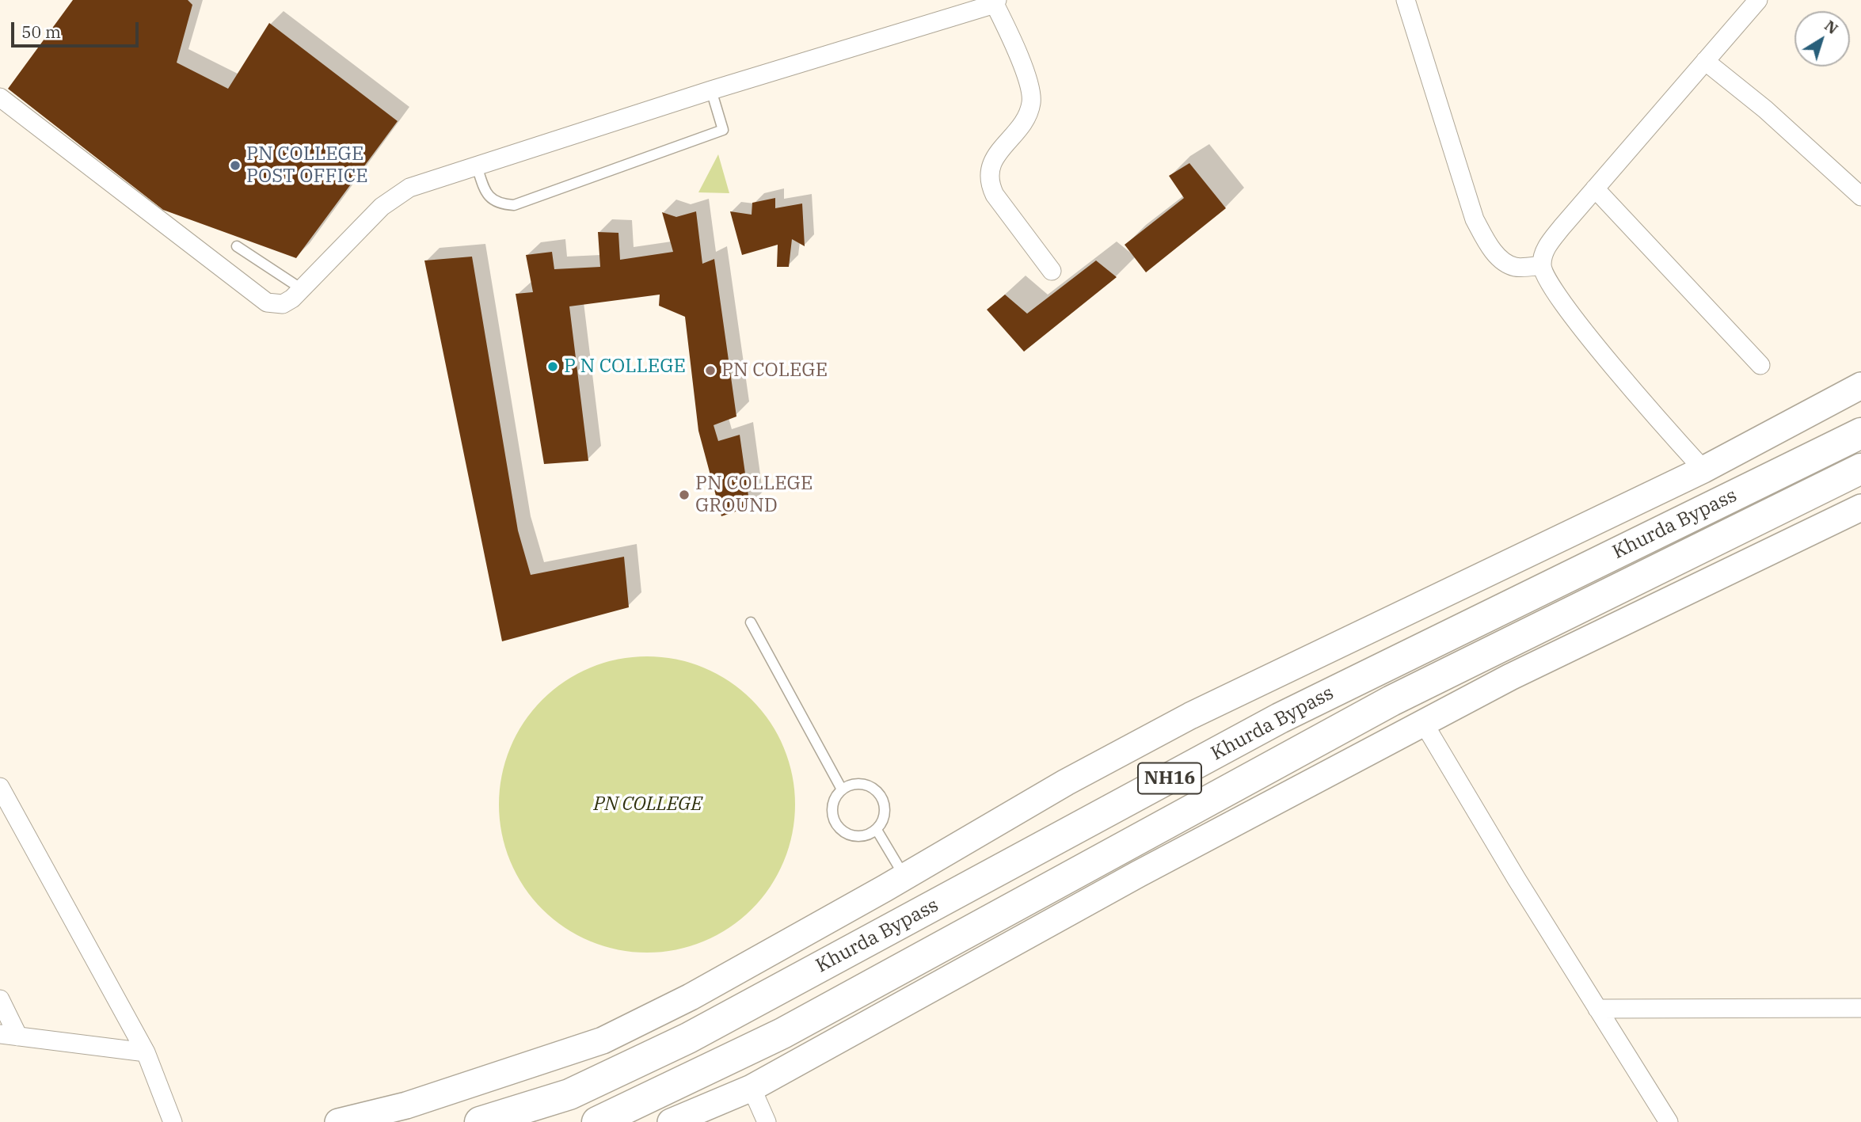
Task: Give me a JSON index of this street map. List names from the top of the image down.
{
  "streets": {
    "highway": ["Khurda Bypass", "NH16"]
  },
  "parks": ["PN COLLEGE"],
  "places": [
    "PN COLLEGE POST OFFICE",
    "P N COLLEGE",
    "PN COLEGE",
    "PN COLLEGE GROUND"
  ],
  "scale_bar": "50 m",
  "north": "top right"
}
